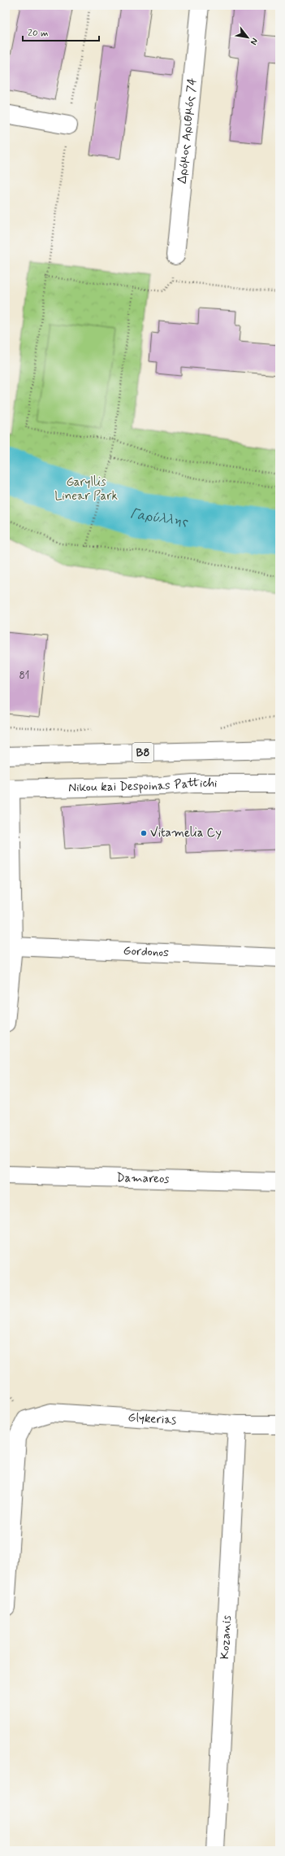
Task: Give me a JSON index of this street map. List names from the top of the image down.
{
  "streets": {
    "street": [
      "Δρόμος Αριθμός 74",
      "B8",
      "Nikou kai Despoinas Pattichi",
      "Gordonos",
      "Damareos",
      "Glykerias",
      "Kozanis"
    ]
  },
  "crossings": [
    ["Glykerias", "Kozanis"]
  ],
  "water": ["Γαρύλλης"],
  "parks": ["Garyllis Linear Park"],
  "places": ["Vitamelia Cy"],
  "house_numbers": ["81"],
  "scale_bar": "20 m",
  "north": "bottom right"
}
